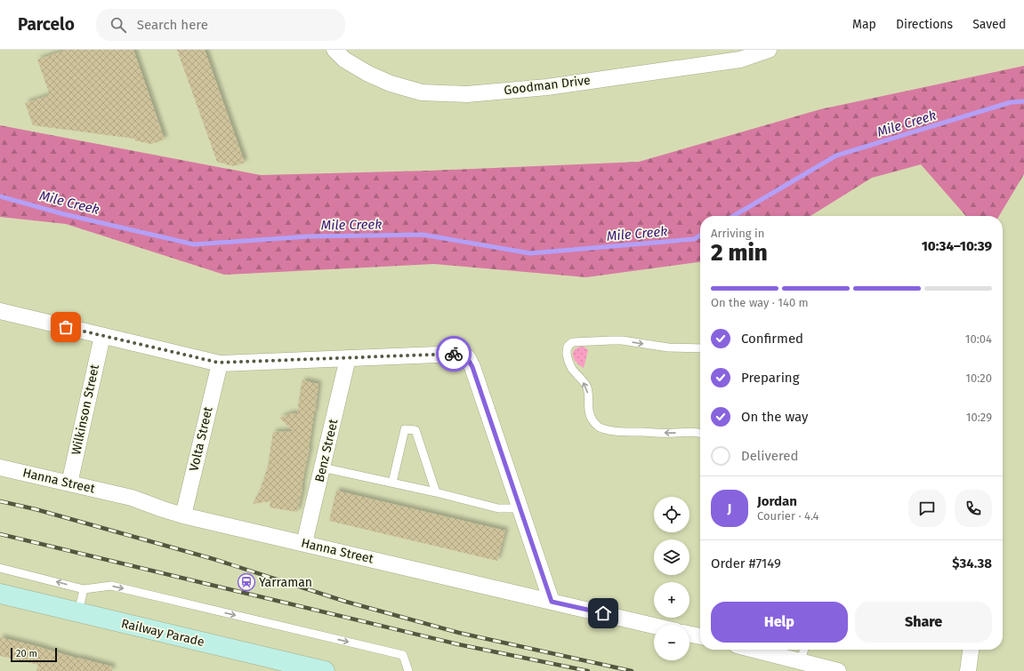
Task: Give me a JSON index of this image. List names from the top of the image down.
{
  "streets": {
    "main road": ["Railway Parade"],
    "street": [
      "Goodman Drive",
      "Wilkinson Street",
      "Volta Street",
      "Benz Street",
      "Hanna Street"
    ]
  },
  "crossings": [
    ["Wilkinson Street", "Hanna Street"],
    ["Volta Street", "Hanna Street"],
    ["Benz Street", "Hanna Street"]
  ],
  "water": ["Mile Creek"],
  "places": {
    "station": ["Yarraman"]
  },
  "scale_bar": "20 m",
  "page": {
    "header": "Parcelo",
    "search": "Search here",
    "nav": ["Map", "Directions", "Saved"],
    "heading": ["2 min", "Arriving in", "10:34–10:39"],
    "panel": [
      "Jordan",
      "Courier · 4.4",
      "Order #7149",
      "$34.38"
    ],
    "bar": "On the way · 140 m",
    "list": [
      ["Confirmed", "10:04"],
      ["Preparing", "10:20"],
      ["On the way", "10:29"],
      "Delivered"
    ],
    "round": "J",
    "map_buttons": ["+", "−"],
    "buttons": ["Help", "Share"],
    "scale": "20 m"
  }
}
